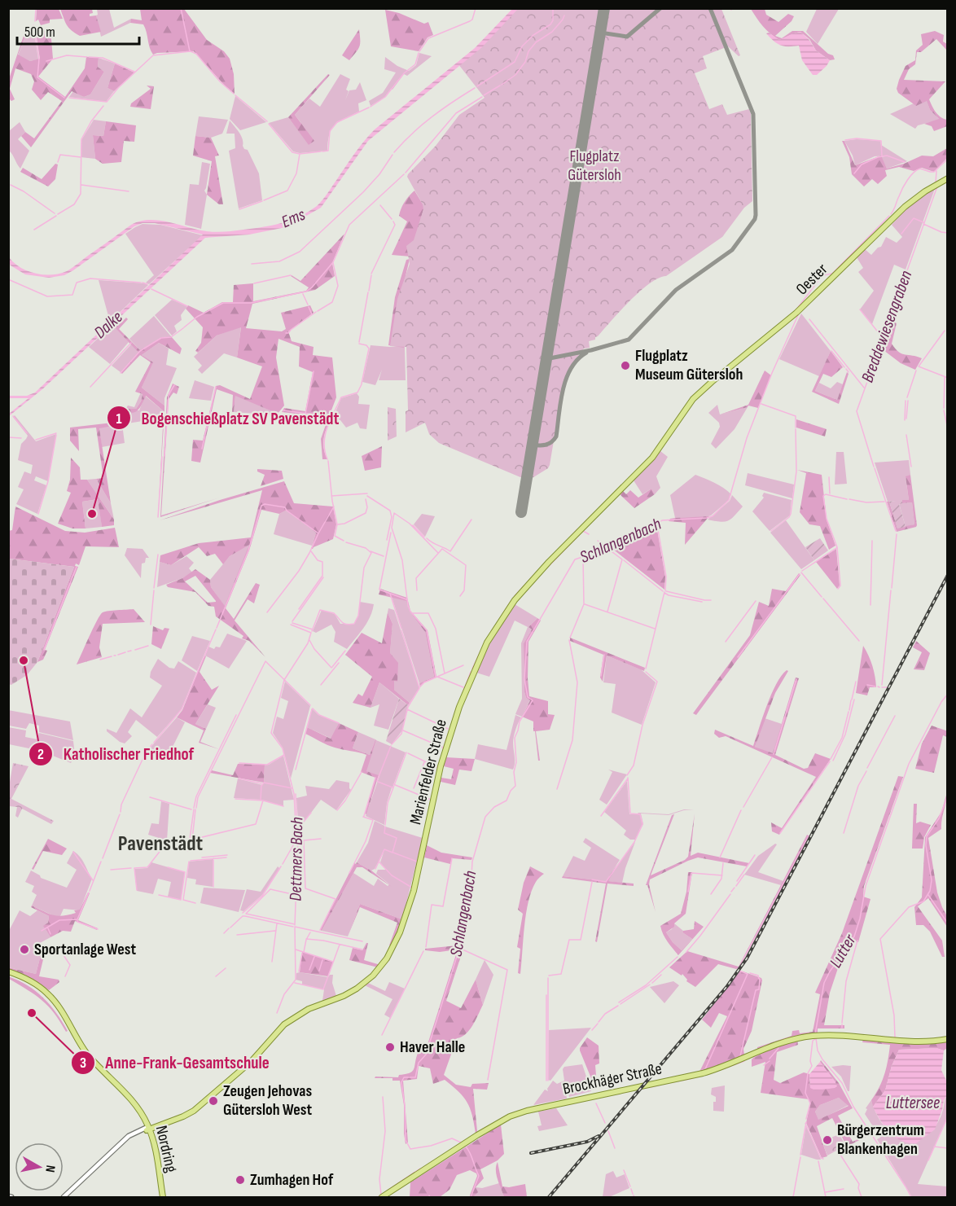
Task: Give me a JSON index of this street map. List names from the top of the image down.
{
  "streets": {
    "main road": [
      "Oester",
      "Marienfelder Straße",
      "Brockhäger Straße",
      "Nordring"
    ]
  },
  "crossings": [
    ["Oester", "Marienfelder Straße"],
    ["Marienfelder Straße", "Nordring"]
  ],
  "districts": ["Pavenstädt"],
  "water": [
    "Ems",
    "Dalke",
    "Breddewiesengraben",
    "Schlangenbach",
    "Dettmers Bach",
    "Lutter",
    "Luttersee"
  ],
  "parks": ["Flugplatz Gütersloh"],
  "places": [
    "Flugplatz Museum Gütersloh",
    "Bogenschießplatz SV Pavenstädt",
    "Katholischer Friedhof",
    "Sportanlage West",
    "Anne-Frank-Gesamtschule",
    "Haver Halle",
    "Zeugen Jehovas Gütersloh West",
    "Bürgerzentrum Blankenhagen",
    "Zumhagen Hof"
  ],
  "scale_bar": "500 m",
  "north": "right"
}
